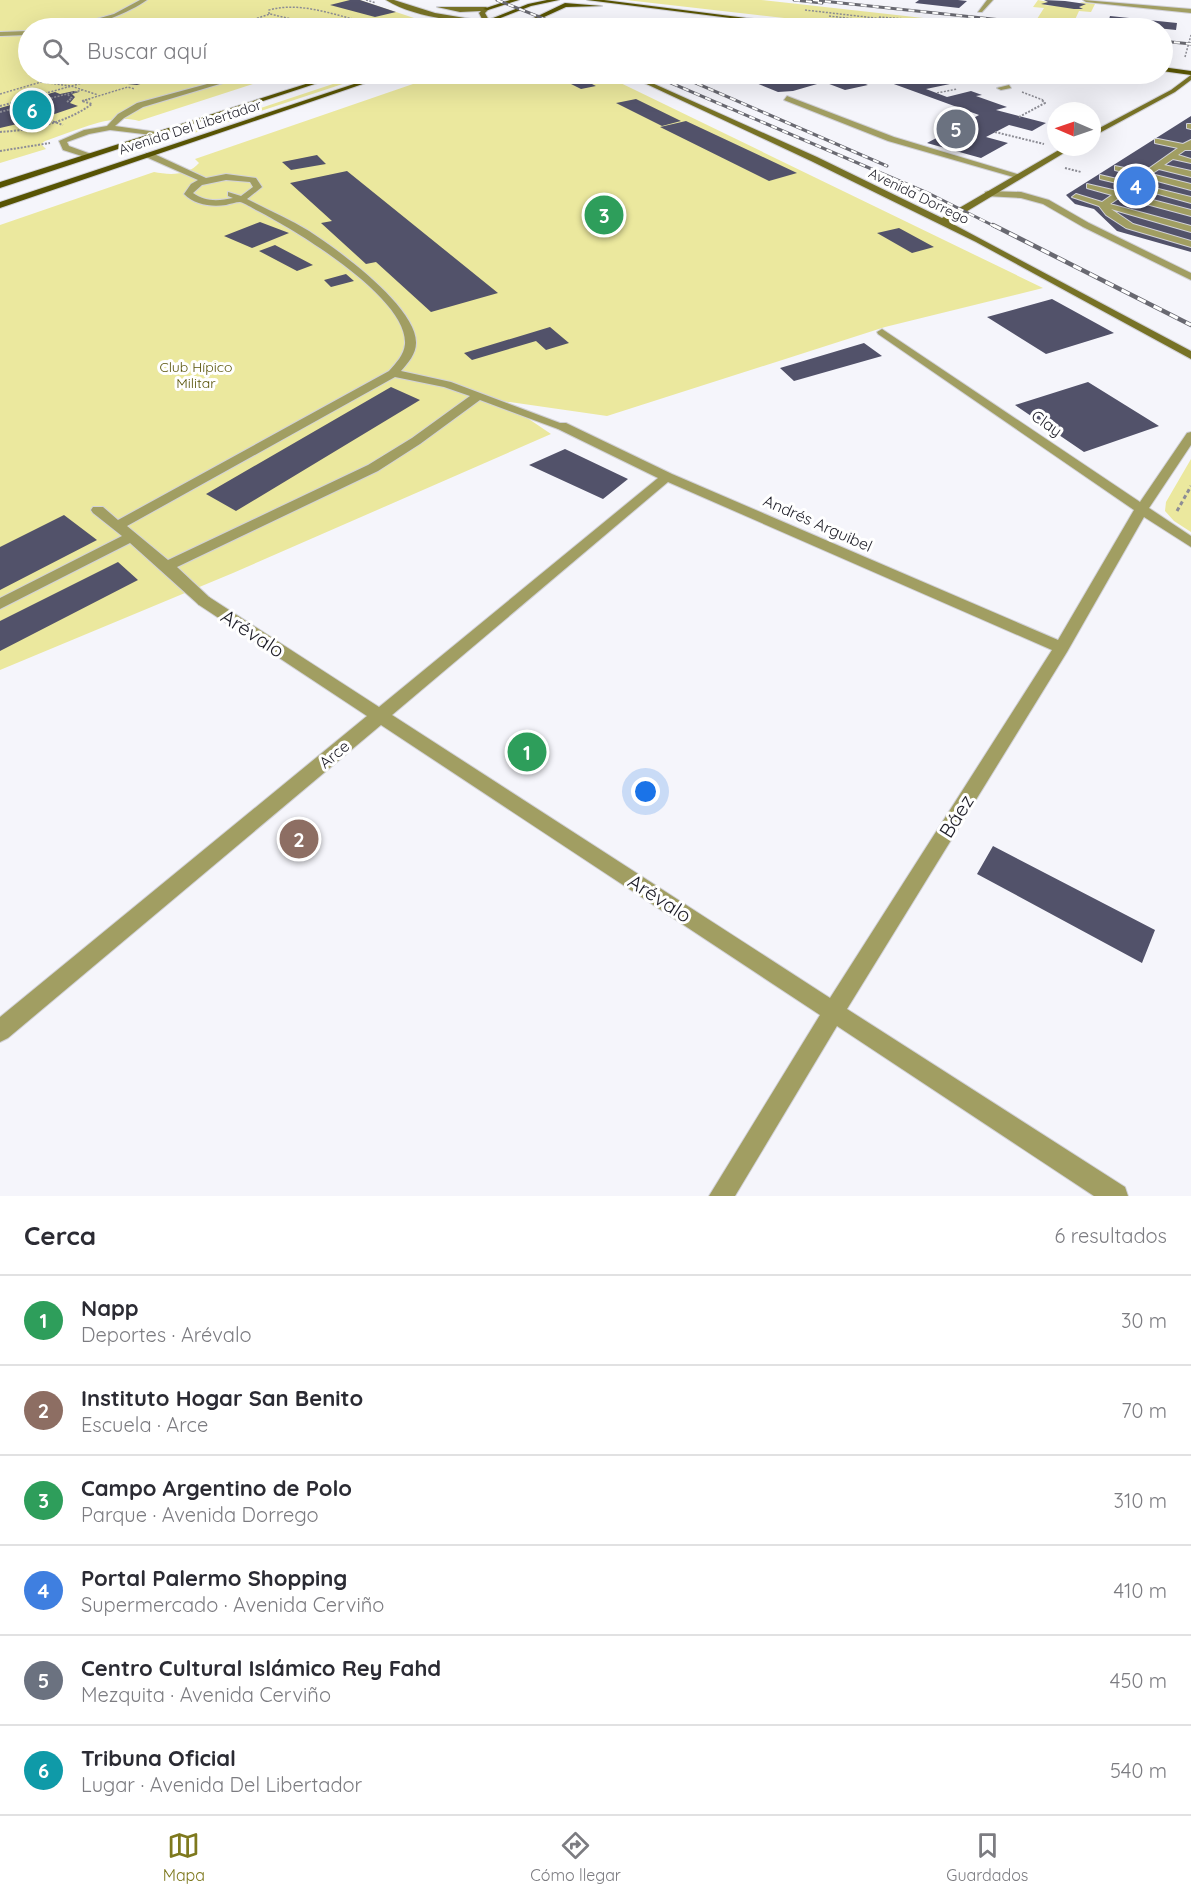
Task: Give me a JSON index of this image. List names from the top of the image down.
{
  "streets": {
    "main road": ["Avenida Del Libertador", "Avenida Dorrego"],
    "street": [
      "Clay",
      "Andrés Arguibel",
      "Arévalo",
      "Arce",
      "Báez"
    ]
  },
  "crossings": [
    ["Clay", "Báez"],
    ["Andrés Arguibel", "Arce"],
    ["Andrés Arguibel", "Báez"],
    ["Arévalo", "Arce"],
    ["Arévalo", "Báez"]
  ],
  "parks": ["Club Hípico Militar"],
  "north": "left",
  "page": {
    "search": "Buscar aquí",
    "pins": [
      "6",
      "5",
      "4",
      "3",
      "1",
      "2"
    ],
    "heading": ["Cerca", "6 resultados"],
    "list": [
      {
        "mark": "1",
        "name": "Napp",
        "note": "Deportes · Arévalo",
        "value": "30 m"
      },
      {
        "mark": "2",
        "name": "Instituto Hogar San Benito",
        "note": "Escuela · Arce",
        "value": "70 m"
      },
      {
        "mark": "3",
        "name": "Campo Argentino de Polo",
        "note": "Parque · Avenida Dorrego",
        "value": "310 m"
      },
      {
        "mark": "4",
        "name": "Portal Palermo Shopping",
        "note": "Supermercado · Avenida Cerviño",
        "value": "410 m"
      },
      {
        "mark": "5",
        "name": "Centro Cultural Islámico Rey Fahd",
        "note": "Mezquita · Avenida Cerviño",
        "value": "450 m"
      },
      {
        "mark": "6",
        "name": "Tribuna Oficial",
        "note": "Lugar · Avenida Del Libertador",
        "value": "540 m"
      }
    ],
    "nav": ["Mapa", "Cómo llegar", "Guardados"]
  }
}
